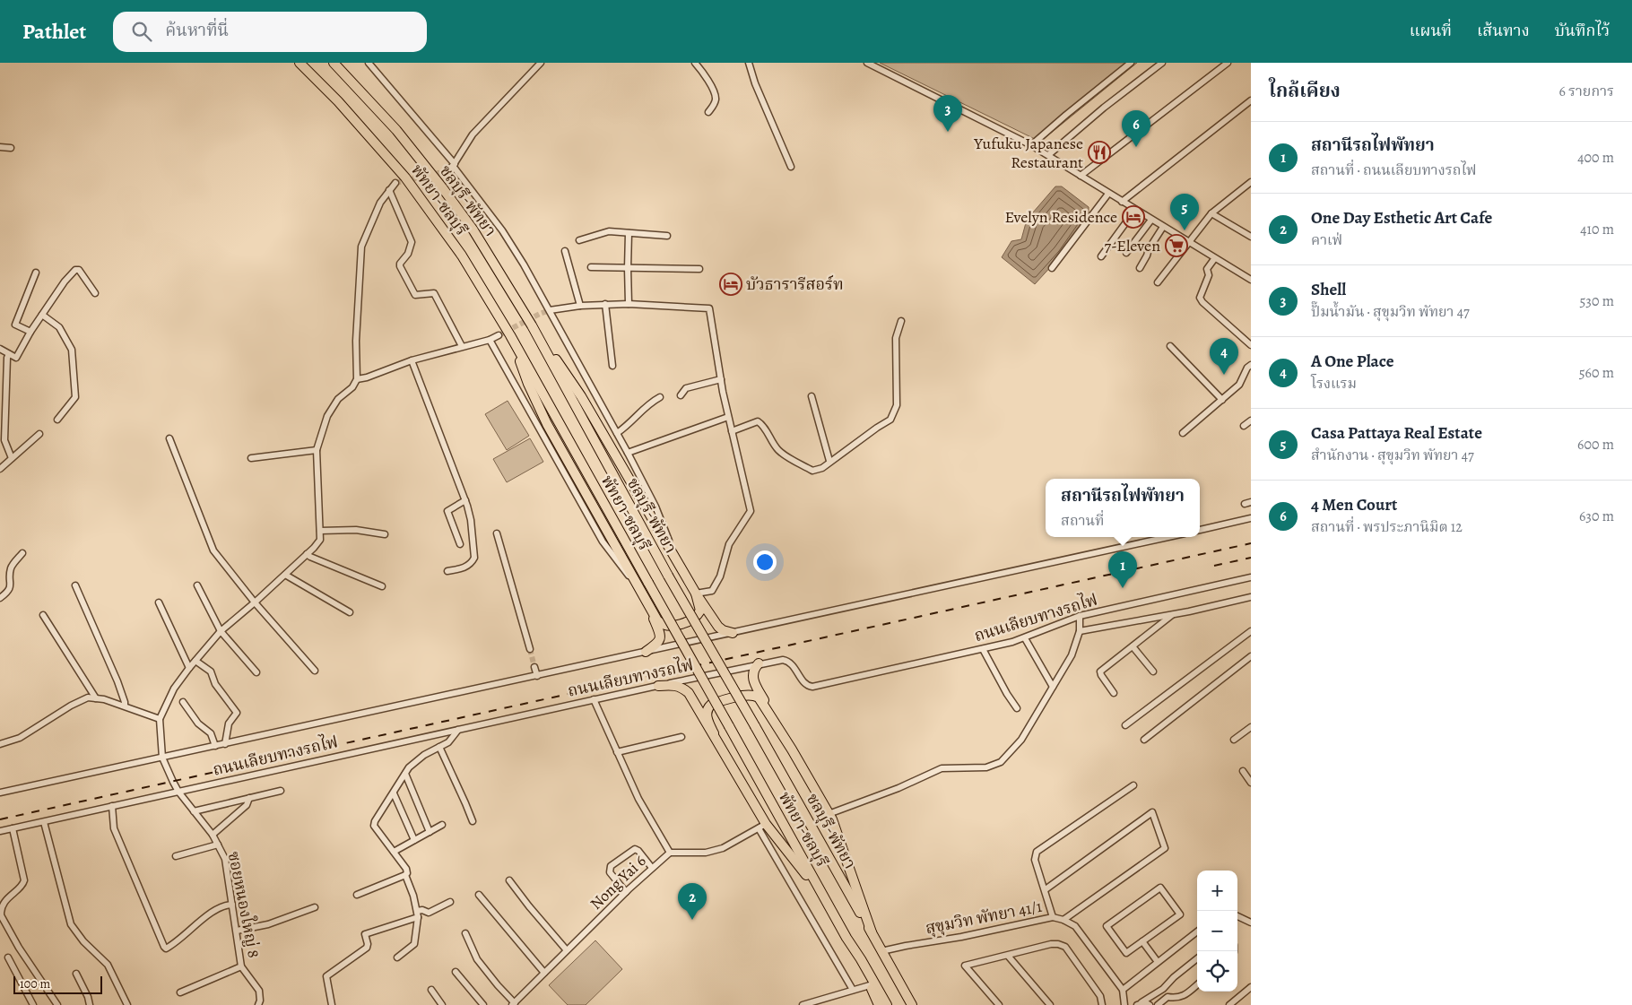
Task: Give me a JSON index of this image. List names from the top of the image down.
{
  "streets": {
    "highway": ["พัทยา-ชลบุรี", "ชลบุรี-พัทยา"],
    "street": [
      "ถนนเลียบทางรถไฟ",
      "Nong Yai 6",
      "ซอยหนองใหญ่ 8",
      "สุขุมวิท พัทยา 41/1"
    ]
  },
  "crossings": [
    ["ชลบุรี-พัทยา", "สุขุมวิท พัทยา 41/1"],
    ["ถนนเลียบทางรถไฟ", "ซอยหนองใหญ่ 8"]
  ],
  "places": {
    "restaurant": ["Yufuku Japanese Restaurant"],
    "hotel": ["Evelyn Residence", "บัวธารารีสอร์ท"],
    "supermarket": ["7-Eleven"]
  },
  "scale_bar": "100 m",
  "page": {
    "header": "Pathlet",
    "search": "ค้นหาที่นี่",
    "nav": ["แผนที่", "เส้นทาง", "บันทึกไว้"],
    "heading": ["ใกล้เคียง", "6 รายการ"],
    "pins": [
      "3",
      "6",
      "5",
      "4",
      "1",
      "2"
    ],
    "list": [
      {
        "mark": "1",
        "name": "สถานีรถไฟพัทยา",
        "note": "สถานที่ · ถนนเลียบทางรถไฟ",
        "value": "400 m"
      },
      {
        "mark": "2",
        "name": "One Day Esthetic Art Cafe",
        "note": "คาเฟ่",
        "value": "410 m"
      },
      {
        "mark": "3",
        "name": "Shell",
        "note": "ปั๊มน้ำมัน · สุขุมวิท พัทยา 47",
        "value": "530 m"
      },
      {
        "mark": "4",
        "name": "A One Place",
        "note": "โรงแรม",
        "value": "560 m"
      },
      {
        "mark": "5",
        "name": "Casa Pattaya Real Estate",
        "note": "สำนักงาน · สุขุมวิท พัทยา 47",
        "value": "600 m"
      },
      {
        "mark": "6",
        "name": "4 Men Court",
        "note": "สถานที่ · พรประภานิมิต 12",
        "value": "630 m"
      }
    ],
    "popup": ["สถานีรถไฟพัทยา", "สถานที่"],
    "map_buttons": ["+", "−"],
    "scale": "100 m"
  }
}
